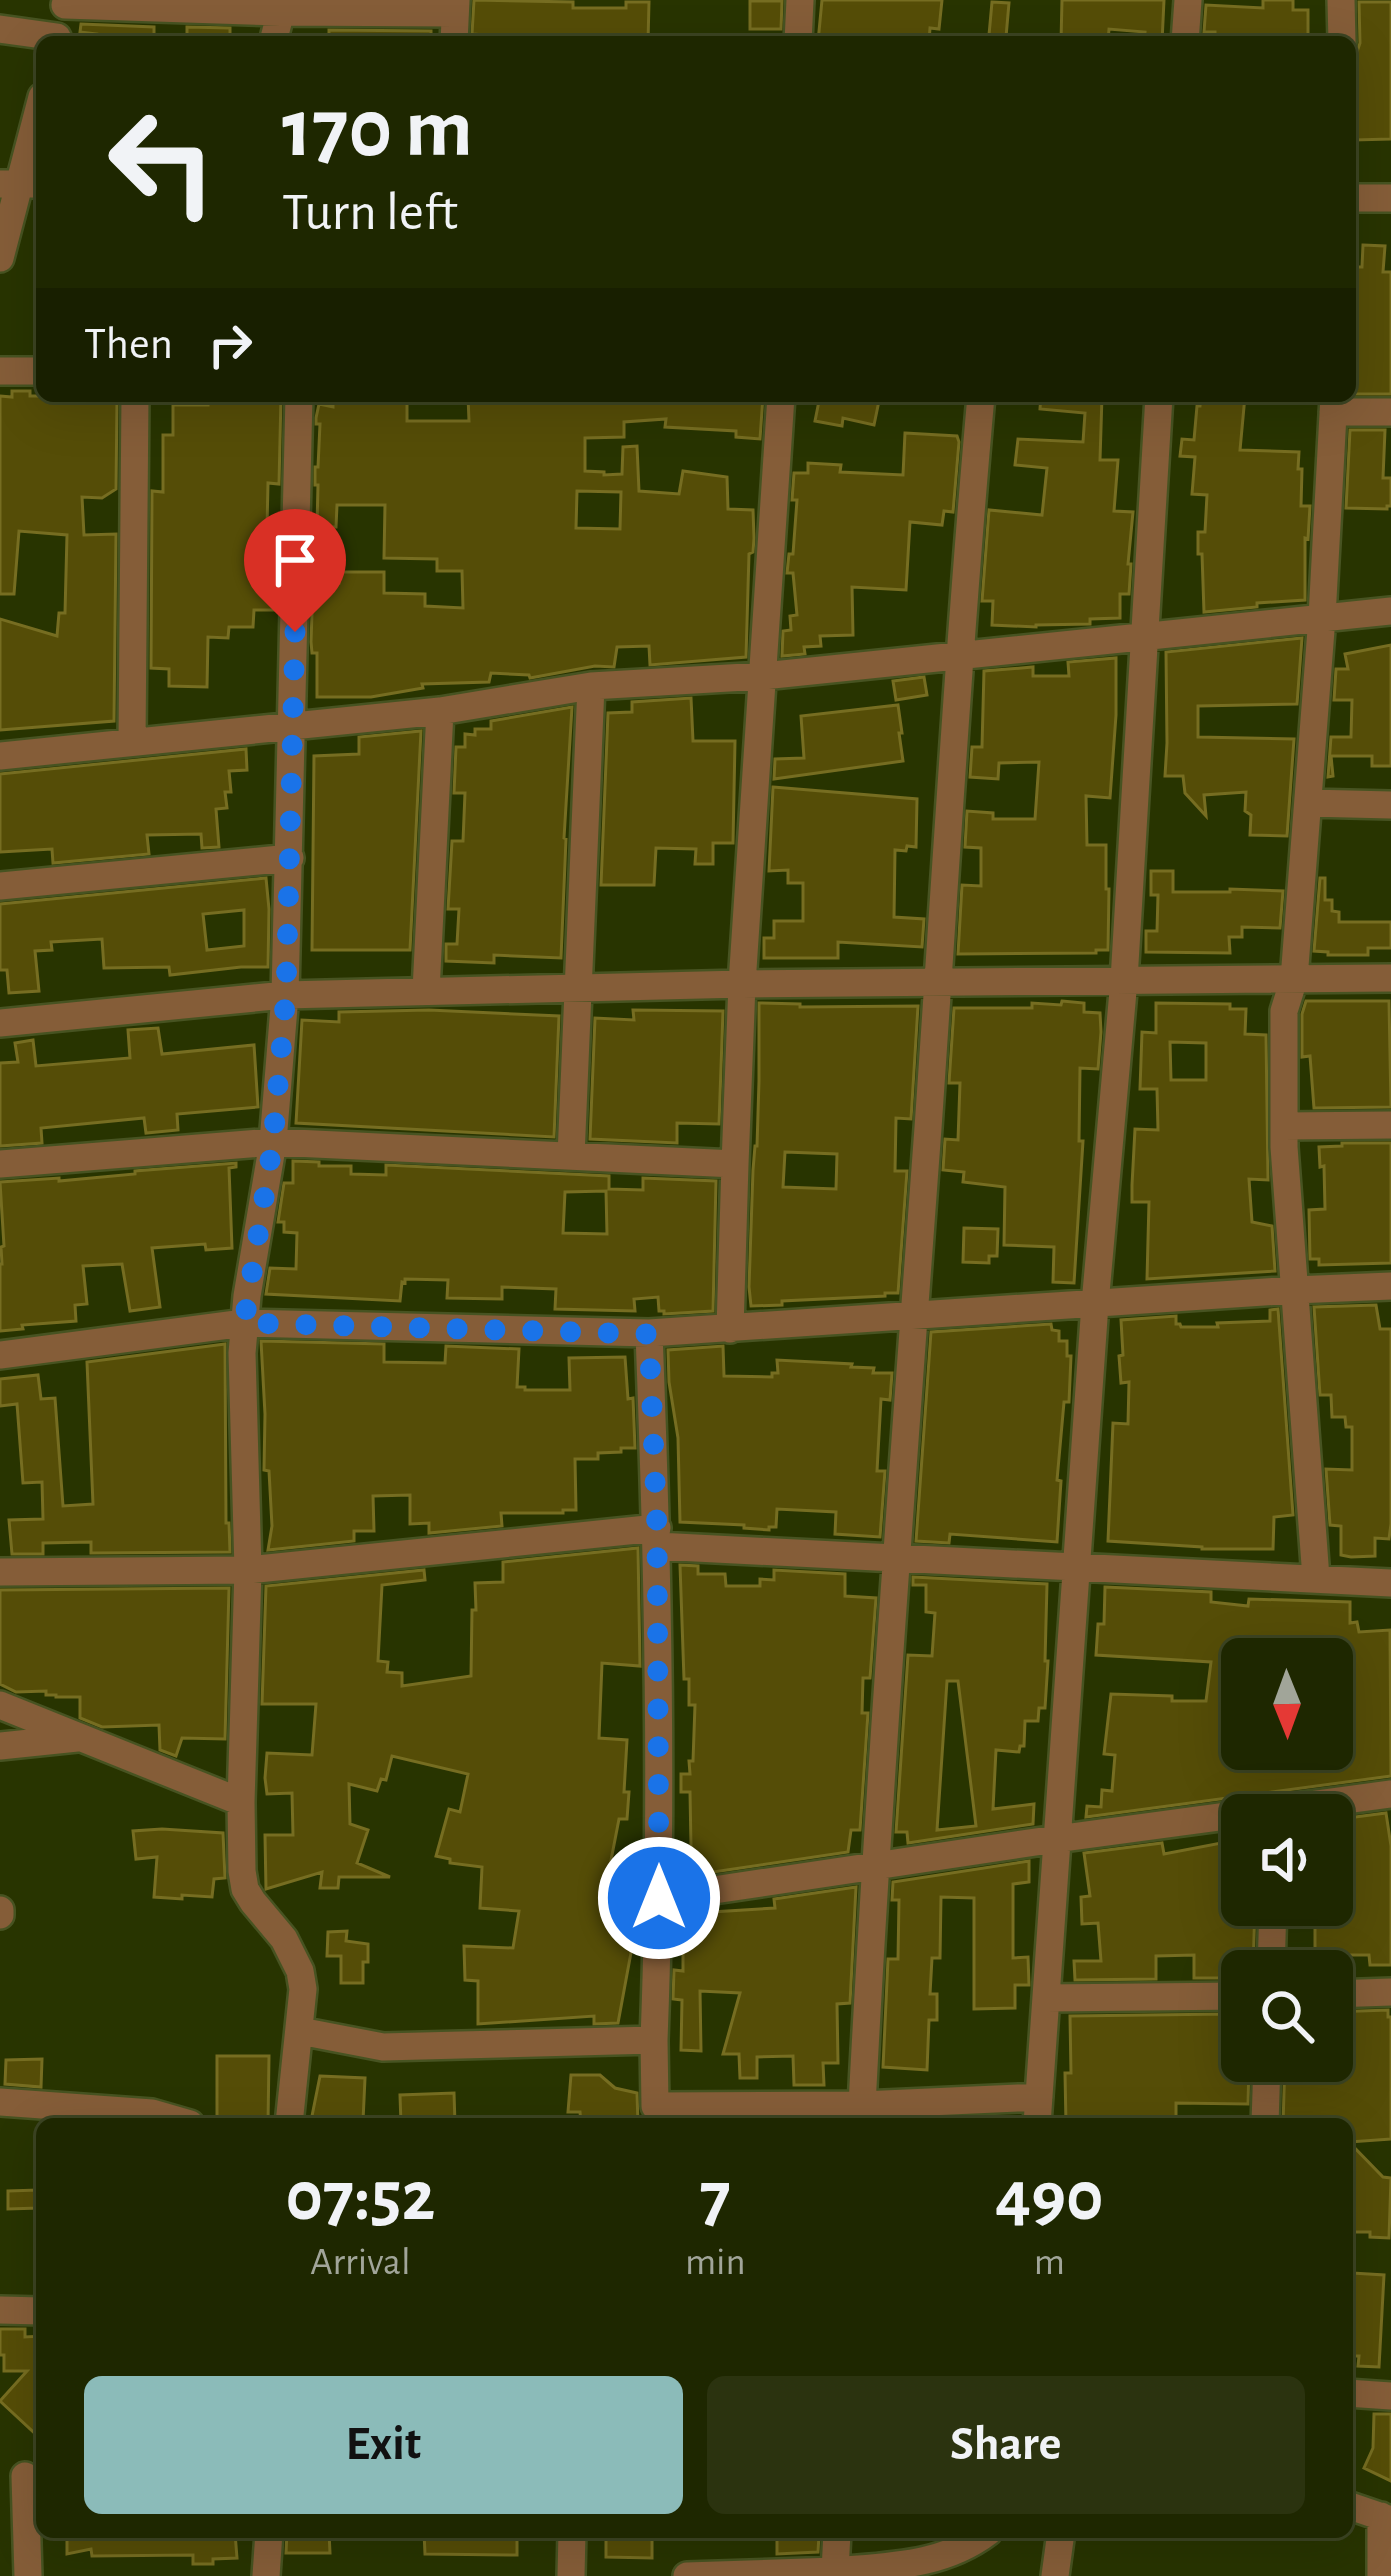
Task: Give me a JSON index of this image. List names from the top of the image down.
{
  "north": "bottom",
  "page": {
    "turn": ["170 m", "Turn left"],
    "then": "Then",
    "eta": [
      "07:52",
      "Arrival",
      "7",
      "min",
      "490",
      "m"
    ],
    "buttons": ["Exit", "Share"]
  }
}
